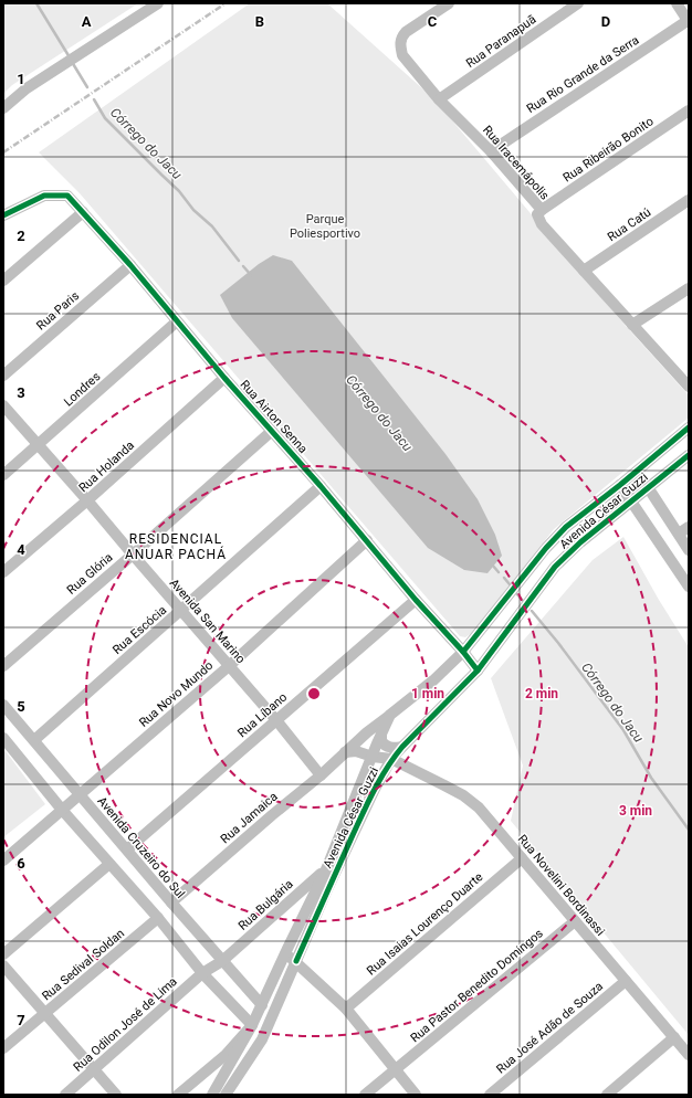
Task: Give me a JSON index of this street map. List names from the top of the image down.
{
  "streets": {
    "street": [
      "Rua Paranapuã",
      "Rua Rio Grande da Serra",
      "Rua Ribeirão Bonito",
      "Rua Iracemápolis",
      "Rua Catú",
      "Rua Paris",
      "Londres",
      "Rua Airton Senna",
      "Rua Holanda",
      "Avenida César Guzzi",
      "Rua Glória",
      "Avenida San Marino",
      "Rua Escócia",
      "Rua Novo Mundo",
      "Rua Líbano",
      "Rua Jamaica",
      "Avenida Cruzeiro do Sul",
      "Rua Novelini Bordinassi",
      "Rua Bulgária",
      "Rua Isaias Lourenço Duarte",
      "Rua Sedival Soldan",
      "Rua Pastor Benedito Domingos",
      "Rua Odilon José de Lima",
      "Rua José Adão de Souza"
    ]
  },
  "crossings": [
    ["Rua Paranapuã", "Rua Iracemápolis"],
    ["Rua Rio Grande da Serra", "Rua Iracemápolis"],
    ["Rua Ribeirão Bonito", "Rua Iracemápolis"],
    ["Rua Iracemápolis", "Rua Catú"],
    ["Rua Paris", "Rua Airton Senna"],
    ["Londres", "Rua Airton Senna"],
    ["Londres", "Avenida San Marino"],
    ["Rua Airton Senna", "Rua Holanda"],
    ["Rua Airton Senna", "Avenida César Guzzi"],
    ["Rua Airton Senna", "Rua Glória"],
    ["Rua Airton Senna", "Rua Escócia"],
    ["Rua Airton Senna", "Rua Novo Mundo"],
    ["Rua Airton Senna", "Rua Líbano"],
    ["Rua Holanda", "Avenida San Marino"],
    ["Avenida César Guzzi", "Rua Jamaica"],
    ["Avenida César Guzzi", "Avenida Cruzeiro do Sul"],
    ["Avenida César Guzzi", "Rua Novelini Bordinassi"],
    ["Avenida César Guzzi", "Rua Bulgária"],
    ["Rua Glória", "Avenida San Marino"],
    ["Avenida San Marino", "Rua Escócia"],
    ["Avenida San Marino", "Rua Novo Mundo"],
    ["Avenida San Marino", "Rua Líbano"],
    ["Avenida San Marino", "Rua Jamaica"],
    ["Rua Escócia", "Avenida Cruzeiro do Sul"],
    ["Rua Novo Mundo", "Avenida Cruzeiro do Sul"],
    ["Rua Líbano", "Avenida Cruzeiro do Sul"],
    ["Rua Jamaica", "Avenida Cruzeiro do Sul"],
    ["Avenida Cruzeiro do Sul", "Rua Bulgária"],
    ["Rua Novelini Bordinassi", "Rua Isaias Lourenço Duarte"],
    ["Rua Novelini Bordinassi", "Rua Pastor Benedito Domingos"],
    ["Rua Novelini Bordinassi", "Rua José Adão de Souza"],
    ["Rua Bulgária", "Rua Odilon José de Lima"]
  ],
  "districts": ["RESIDENCIAL ANUAR PACHÁ"],
  "water": ["Córrego do Jacu"],
  "parks": ["Parque Poliesportivo"],
  "grid": {
    "columns": [
      "A",
      "B",
      "C",
      "D"
    ],
    "rows": [
      "1",
      "2",
      "3",
      "4",
      "5",
      "6",
      "7"
    ]
  },
  "rings": ["1 min", "2 min", "3 min"]
}
